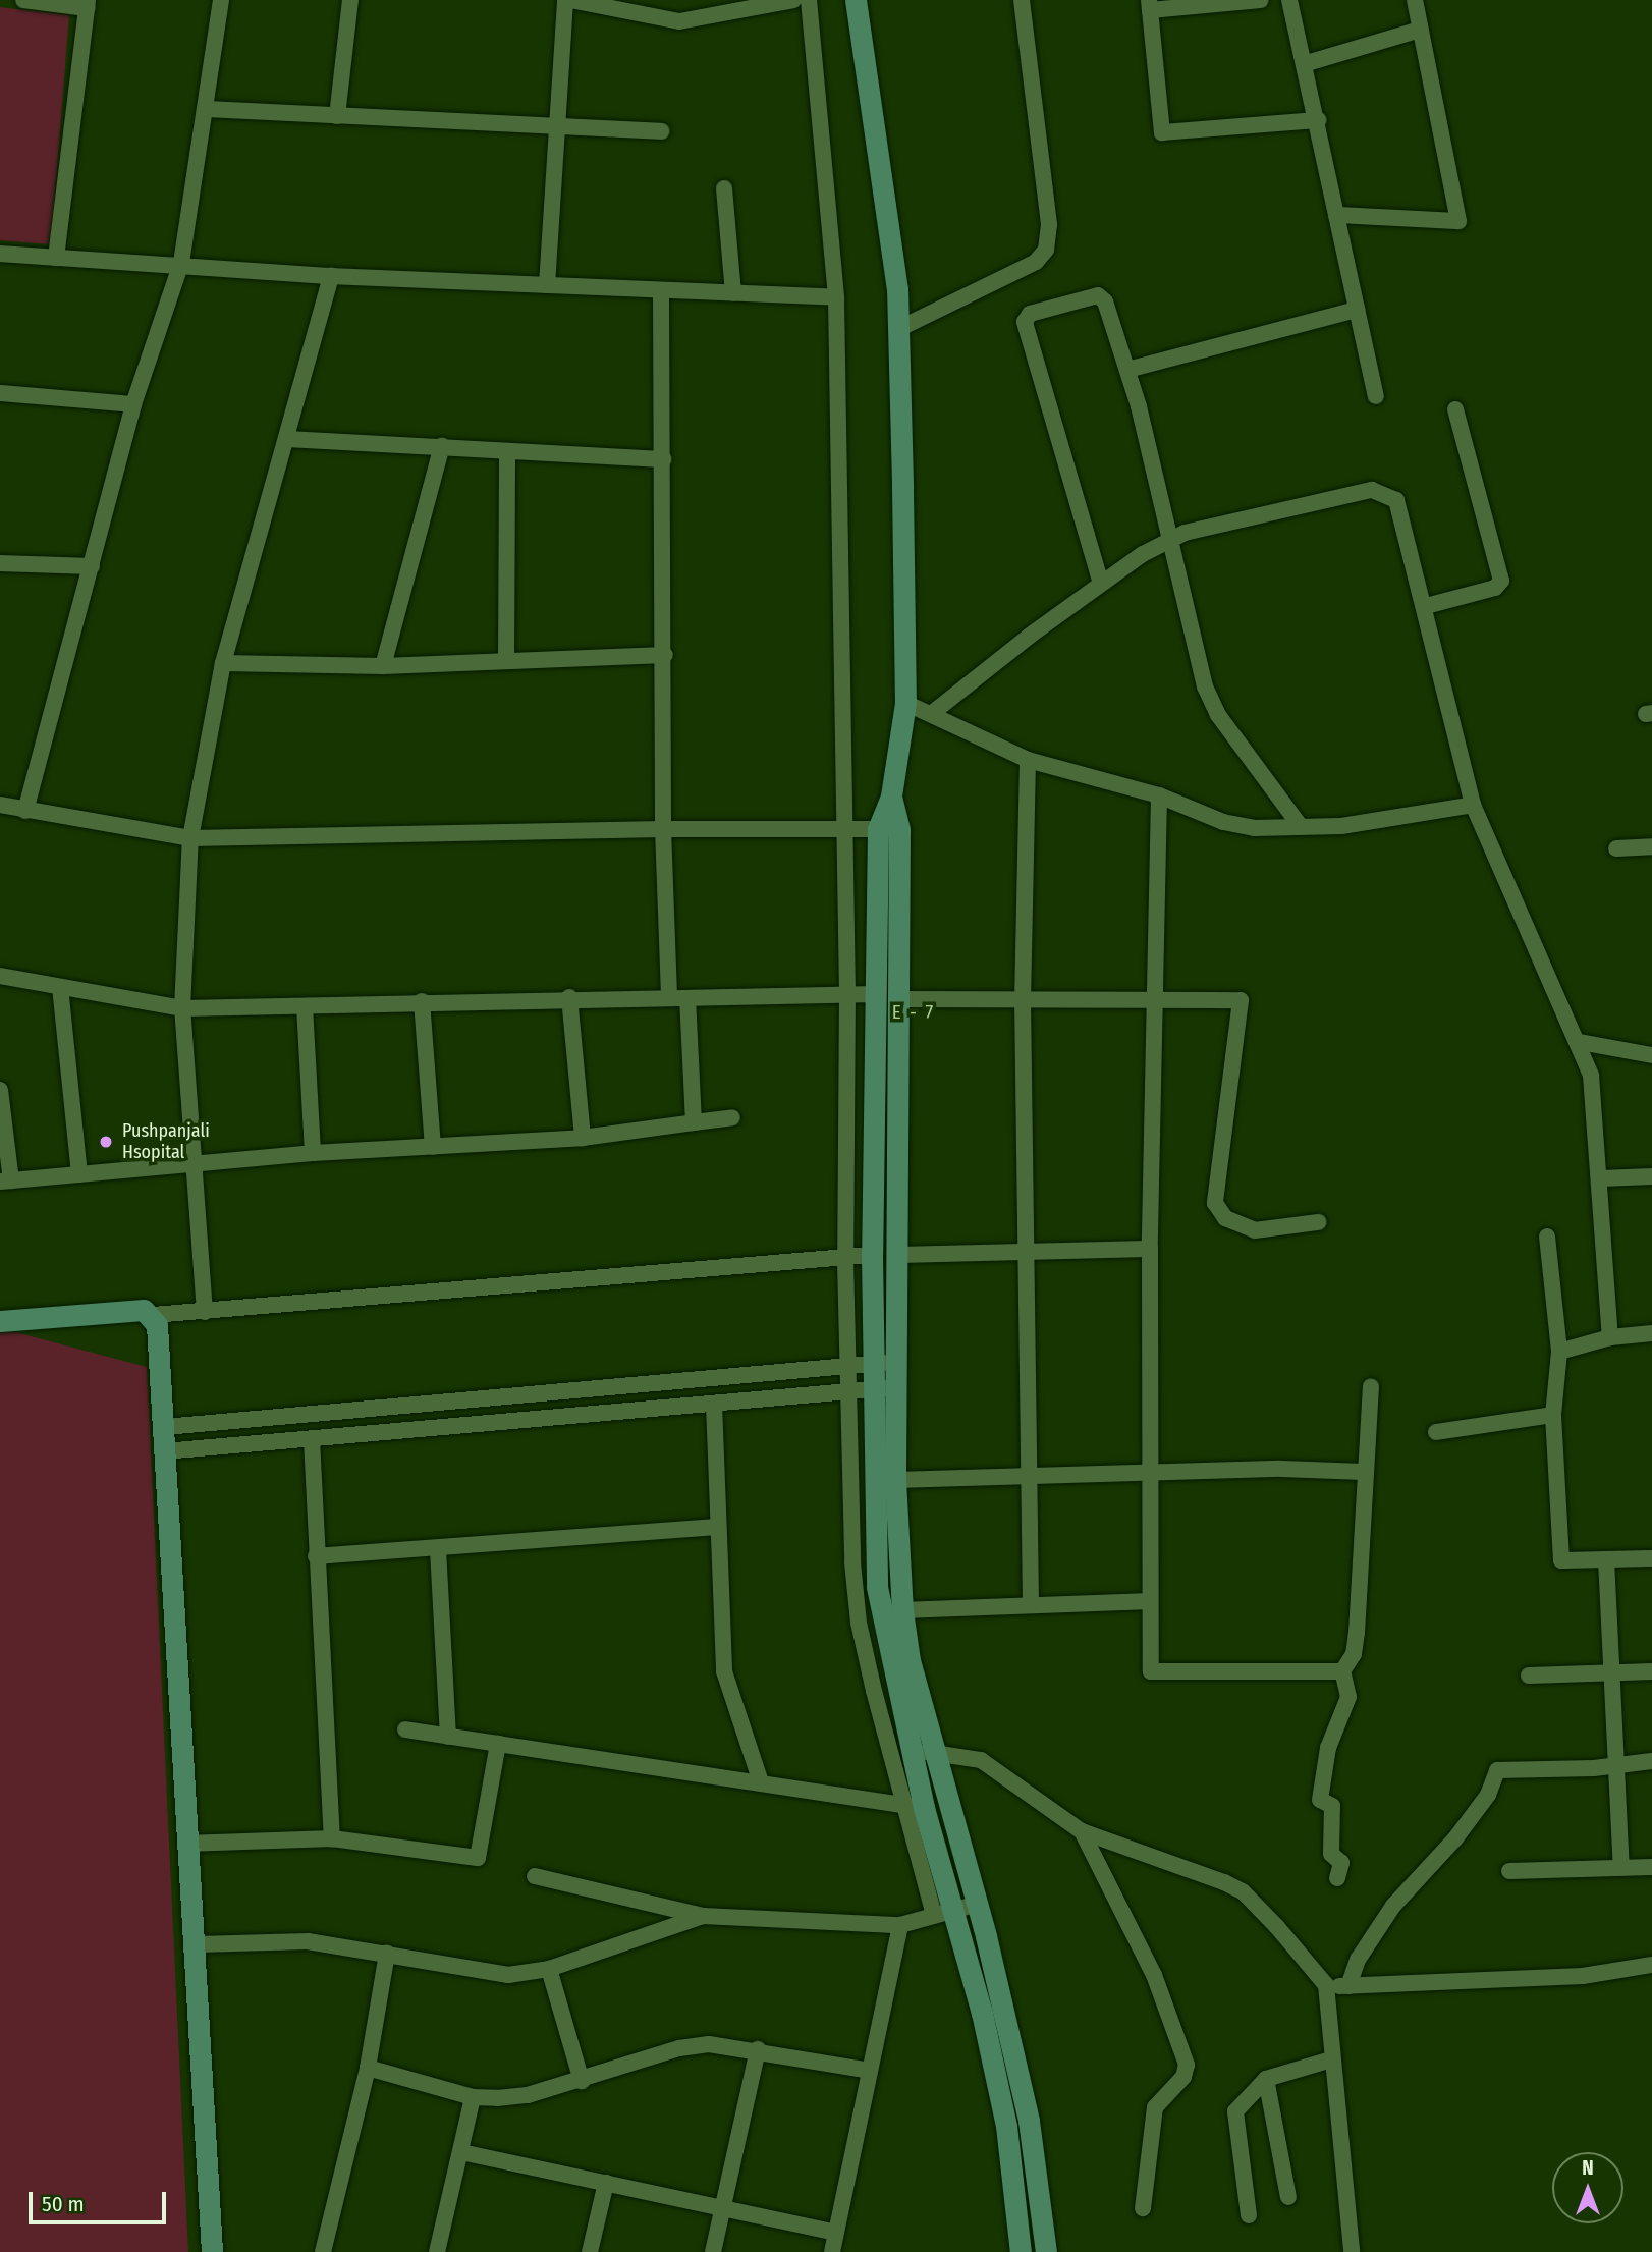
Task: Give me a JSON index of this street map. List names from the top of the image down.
{
  "districts": ["E - 7"],
  "places": ["Pushpanjali Hsopital"],
  "scale_bar": "50 m",
  "north": "top"
}
